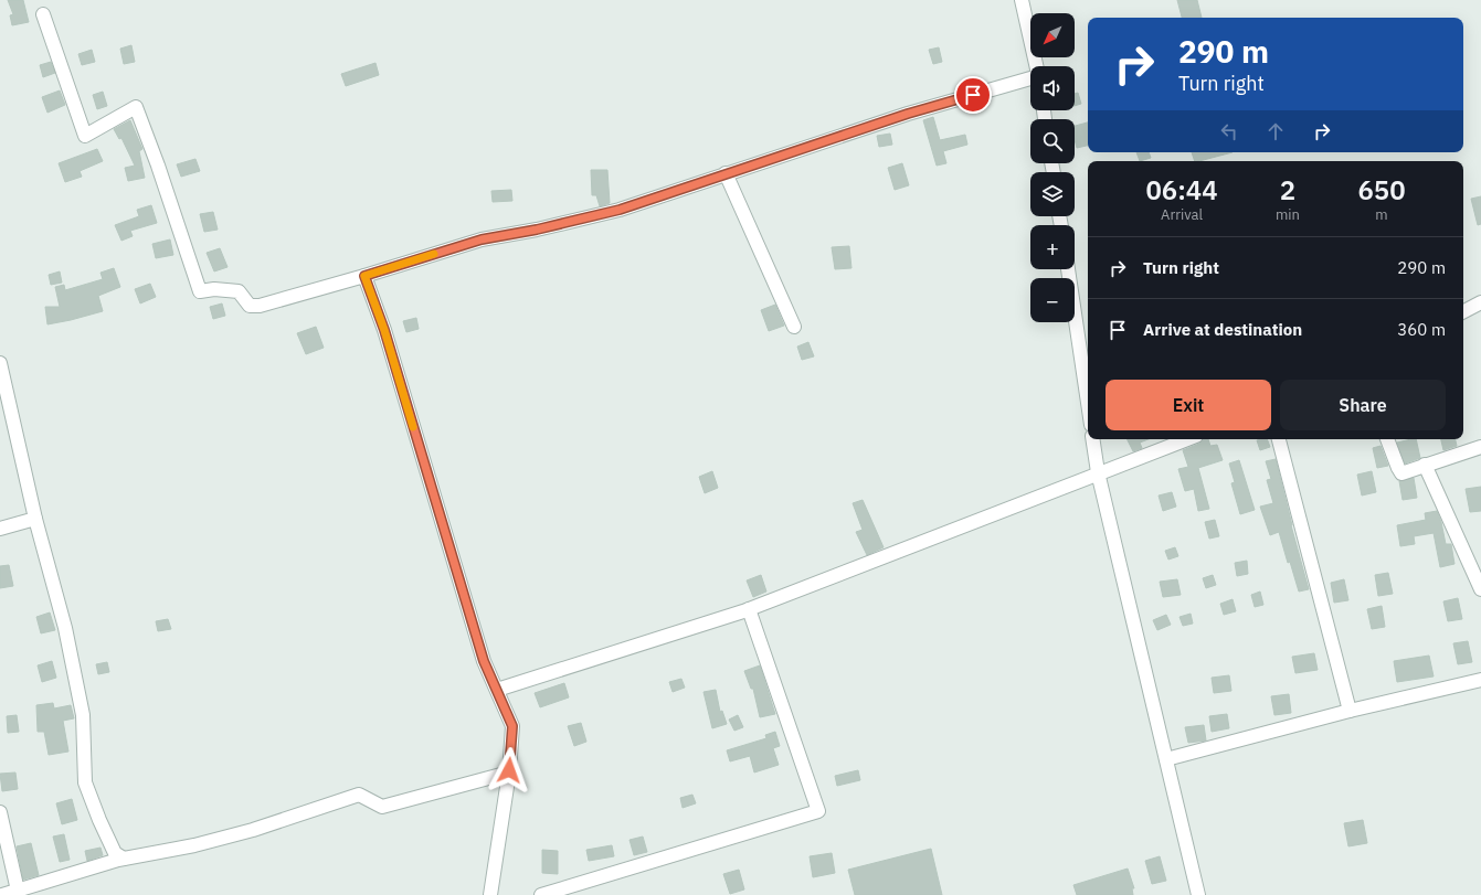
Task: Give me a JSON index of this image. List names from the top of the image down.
{
  "north": "bottom left",
  "page": {
    "map_buttons": ["+", "−"],
    "turn": ["290 m", "Turn right"],
    "eta": [
      "06:44",
      "Arrival",
      "2",
      "min",
      "650",
      "m"
    ],
    "list": [
      {
        "name": "Turn right",
        "value": "290 m"
      },
      {
        "name": "Arrive at destination",
        "value": "360 m"
      }
    ],
    "buttons": ["Exit", "Share"]
  }
}
